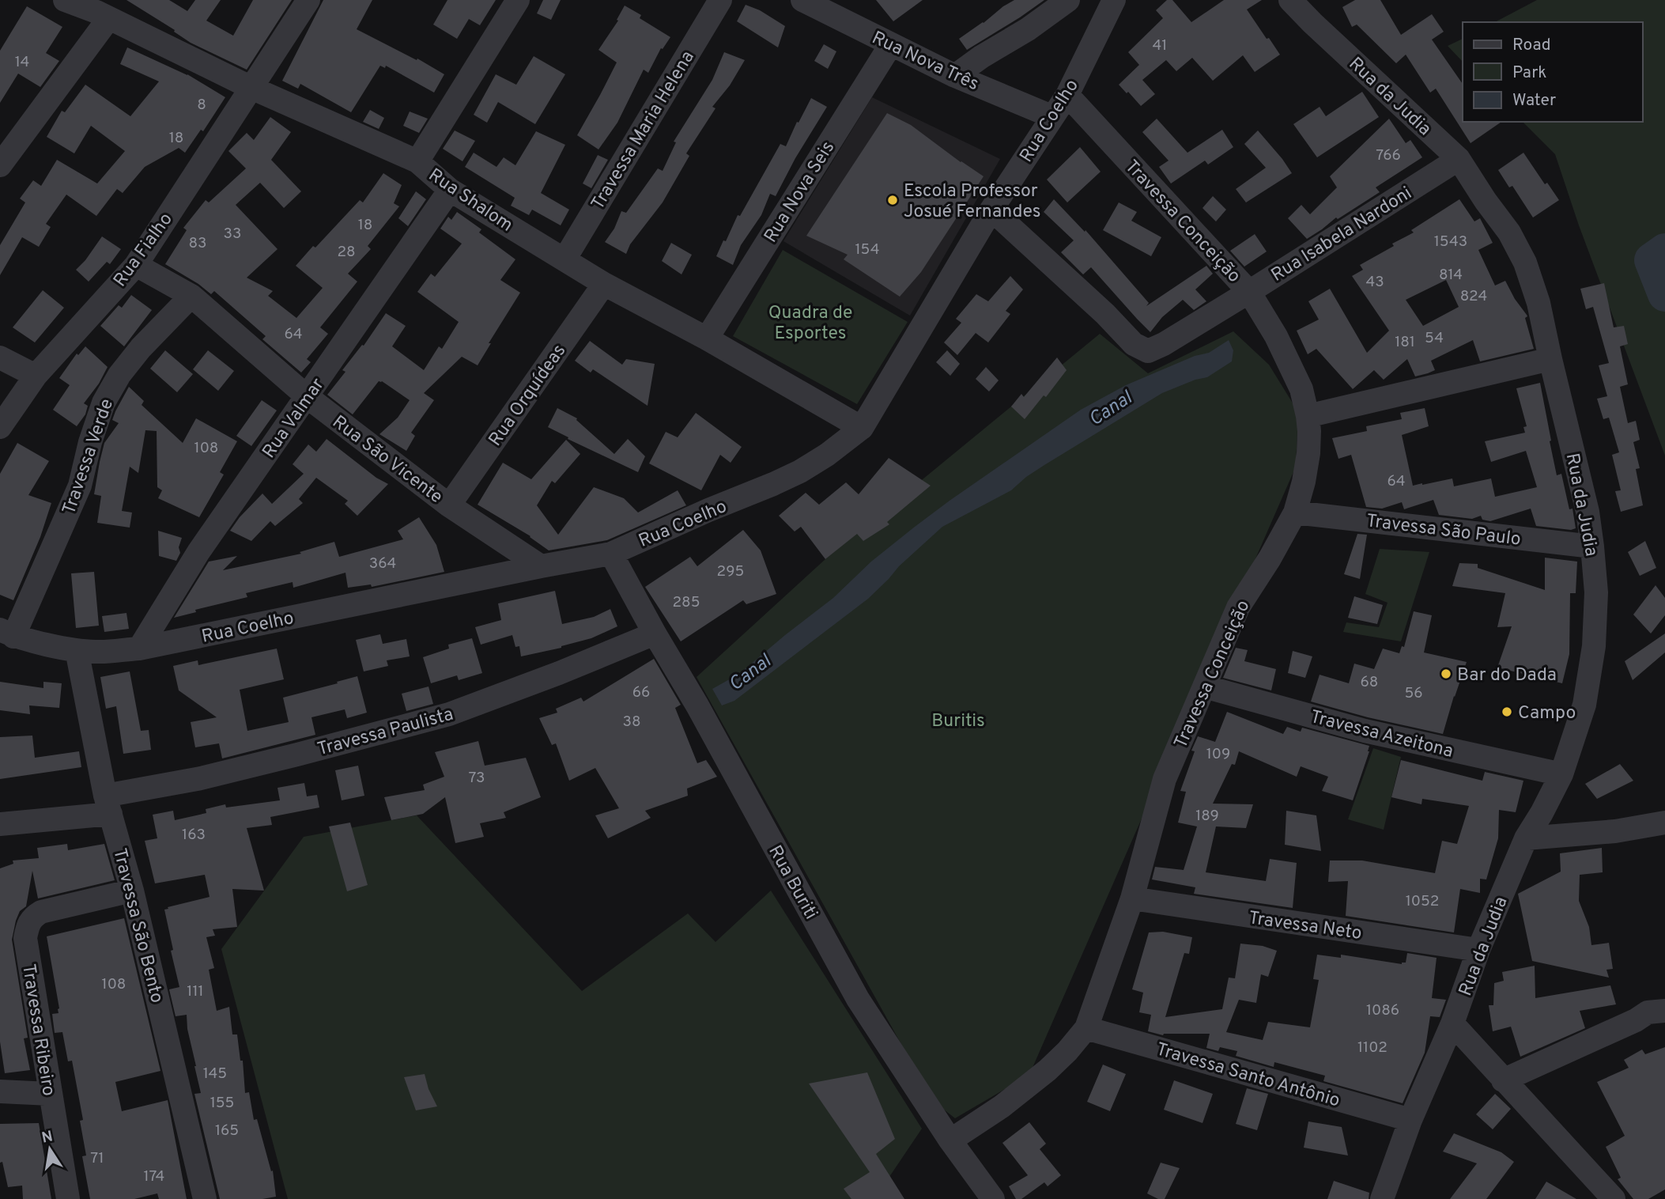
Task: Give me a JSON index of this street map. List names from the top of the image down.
{
  "streets": {
    "street": [
      "Rua Nova Três",
      "Rua da Judia",
      "Rua Coelho",
      "Travessa Maria Helena",
      "Rua Nova Seis",
      "Rua Shalom",
      "Travessa Conceição",
      "Rua Isabela Nardoni",
      "Rua Fialho",
      "Rua Orquídeas",
      "Rua Valmar",
      "Travessa Verde",
      "Rua São Vicente",
      "Travessa São Paulo",
      "Travessa Paulista",
      "Travessa Azeitona",
      "Rua Buriti",
      "Travessa Neto",
      "Travessa São Bento",
      "Travessa Ribeiro",
      "Travessa Santo Antônio"
    ]
  },
  "crossings": [
    ["Rua Nova Três", "Rua Coelho"],
    ["Rua Nova Três", "Rua Nova Seis"],
    ["Rua da Judia", "Rua Isabela Nardoni"],
    ["Rua da Judia", "Travessa São Paulo"],
    ["Rua da Judia", "Travessa Azeitona"],
    ["Rua da Judia", "Travessa Neto"],
    ["Rua da Judia", "Travessa Santo Antônio"],
    ["Rua Coelho", "Rua Shalom"],
    ["Rua Coelho", "Travessa Conceição"],
    ["Rua Coelho", "Rua Isabela Nardoni"],
    ["Rua Coelho", "Rua Valmar"],
    ["Rua Coelho", "Travessa Verde"],
    ["Rua Coelho", "Rua São Vicente"],
    ["Rua Coelho", "Rua Buriti"],
    ["Rua Coelho", "Travessa São Bento"],
    ["Travessa Maria Helena", "Rua Shalom"],
    ["Rua Nova Seis", "Rua Shalom"],
    ["Rua Shalom", "Rua Fialho"],
    ["Rua Shalom", "Rua Orquídeas"],
    ["Rua Shalom", "Rua Valmar"],
    ["Travessa Conceição", "Rua Isabela Nardoni"],
    ["Travessa Conceição", "Travessa São Paulo"],
    ["Travessa Conceição", "Travessa Azeitona"],
    ["Travessa Conceição", "Rua Buriti"],
    ["Travessa Conceição", "Travessa Neto"],
    ["Travessa Conceição", "Travessa Santo Antônio"],
    ["Rua Fialho", "Rua São Vicente"],
    ["Rua Orquídeas", "Rua São Vicente"],
    ["Rua Valmar", "Rua São Vicente"],
    ["Travessa Verde", "Rua São Vicente"],
    ["Travessa Paulista", "Rua Buriti"],
    ["Travessa Paulista", "Travessa São Bento"],
    ["Travessa São Bento", "Travessa Ribeiro"]
  ],
  "water": ["Canal"],
  "parks": ["Quadra de Esportes", "Buritis"],
  "places": ["Escola Professor Josué Fernandes", "Bar do Dada", "Campo"],
  "house_numbers": [
    "41",
    "14",
    "8",
    "18",
    "766",
    "18",
    "33",
    "1543",
    "83",
    "154",
    "28",
    "814",
    "43",
    "824",
    "64",
    "54",
    "181",
    "108",
    "64",
    "364",
    "295",
    "285",
    "68",
    "66",
    "56",
    "38",
    "109",
    "73",
    "189",
    "163",
    "1052",
    "108",
    "111",
    "1086",
    "1102",
    "145",
    "155",
    "165",
    "71",
    "174"
  ],
  "legend": ["Road", "Park", "Water"],
  "north": "top"
}
